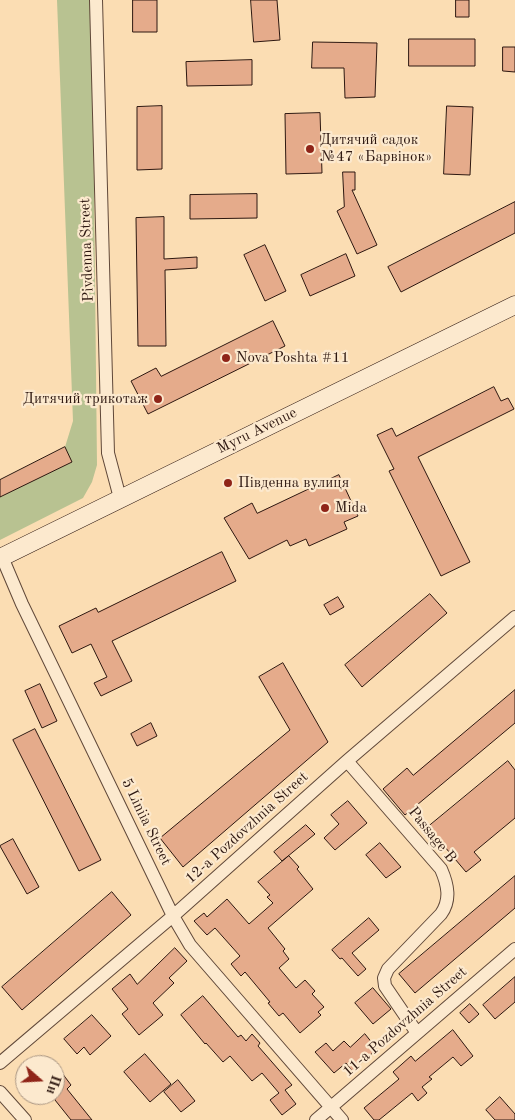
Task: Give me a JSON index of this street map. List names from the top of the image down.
{
  "streets": {
    "main road": ["Myru Avenue"],
    "street": [
      "Pivdenna Street",
      "5 Liniia Street",
      "12-a Pozdovzhnia Street",
      "Passage B",
      "11-a Pozdovzhnia Street"
    ]
  },
  "crossings": [
    ["Pivdenna Street", "Myru Avenue"],
    ["Myru Avenue", "5 Liniia Street"],
    ["5 Liniia Street", "12-a Pozdovzhnia Street"],
    ["5 Liniia Street", "11-a Pozdovzhnia Street"],
    ["12-a Pozdovzhnia Street", "Passage B"],
    ["Passage B", "11-a Pozdovzhnia Street"]
  ],
  "places": [
    "Дитячий садок №47 «Барвінок»",
    "Nova Poshta #11",
    "Дитячий трикотаж",
    "Південна вулиця",
    "Mida"
  ],
  "north": "right"
}
